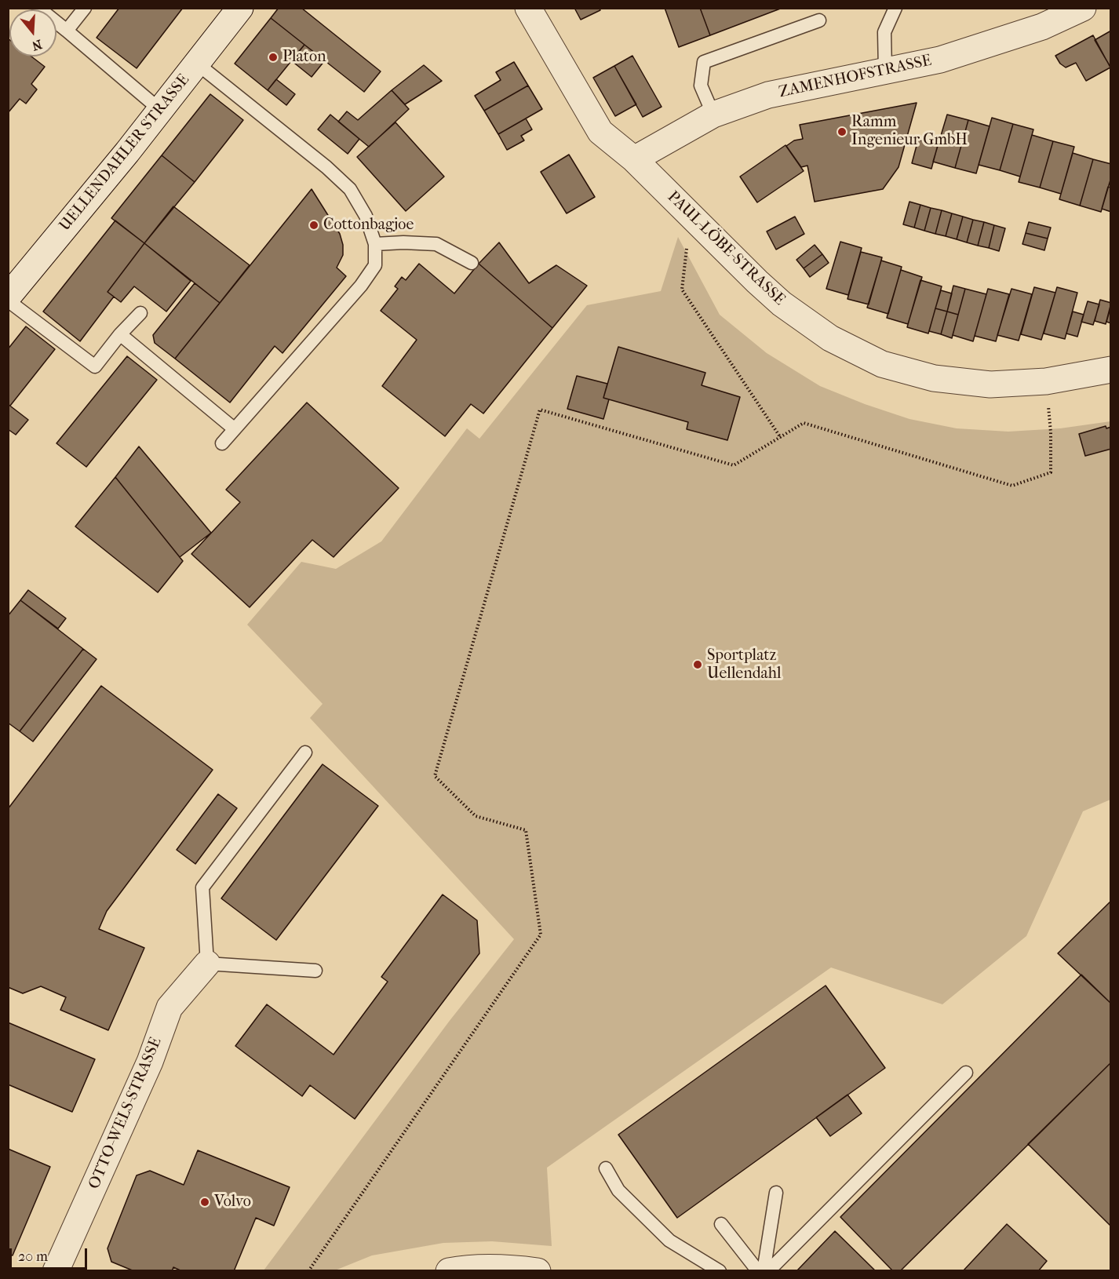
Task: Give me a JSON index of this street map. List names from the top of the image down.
{
  "streets": {
    "street": [
      "ZAMENHOFSTRASSE",
      "UELLENDAHLER STRASSE",
      "PAUL-LÖBE-STRASSE",
      "OTTO-WELS-STRASSE"
    ]
  },
  "crossings": [
    ["ZAMENHOFSTRASSE", "PAUL-LÖBE-STRASSE"]
  ],
  "places": [
    "Platon",
    "Ramm Ingenieur GmbH",
    "Cottonbagjoe",
    "Sportplatz Uellendahl",
    "Volvo"
  ],
  "scale_bar": "20 m",
  "north": "bottom"
}
